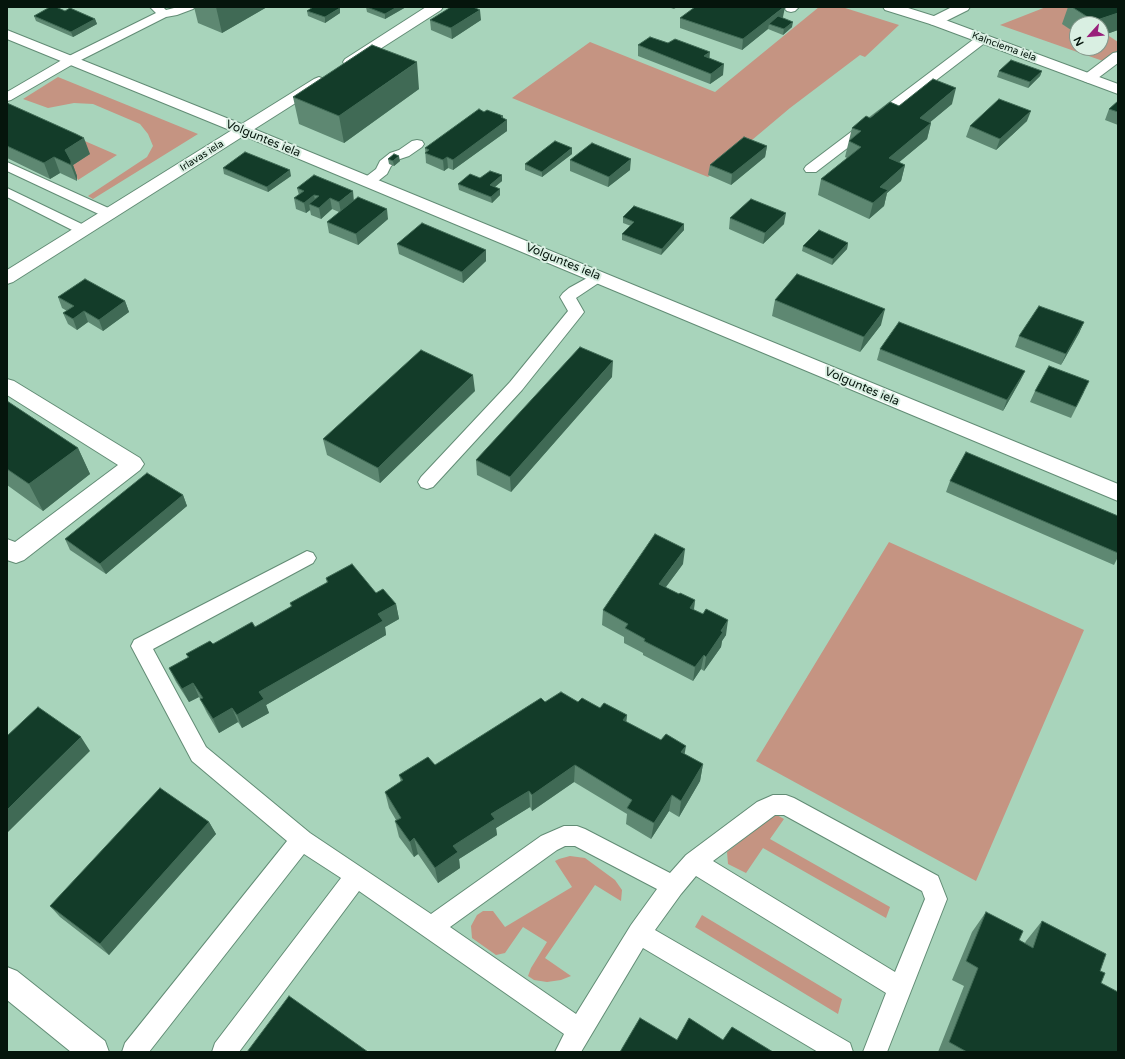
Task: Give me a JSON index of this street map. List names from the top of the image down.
{
  "streets": {
    "street": ["Kalnciema iela", "Volguntes iela", "Irlavas iela"]
  },
  "crossings": [
    ["Volguntes iela", "Irlavas iela"]
  ],
  "north": "bottom left"
}
